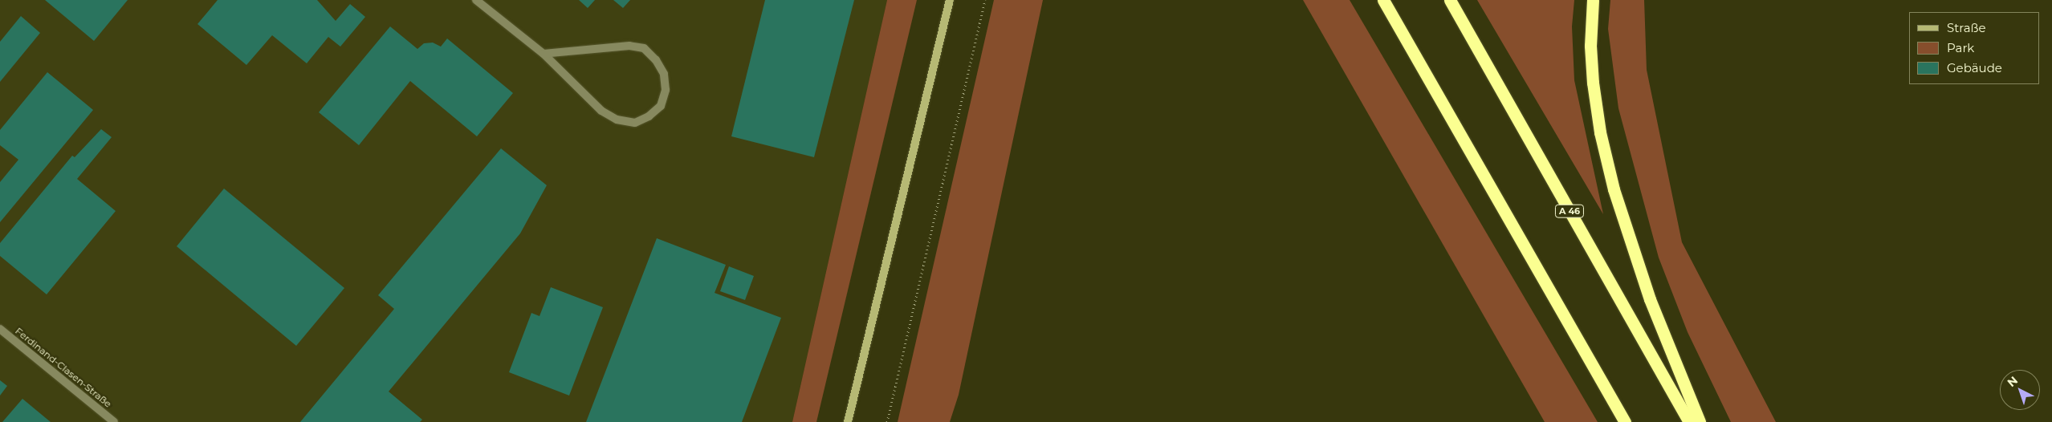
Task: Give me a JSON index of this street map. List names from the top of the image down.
{
  "streets": {
    "highway": ["A 46"],
    "street": ["Ferdinand-Clasen-Straße"]
  },
  "legend": ["Straße", "Park", "Gebäude"],
  "north": "top left"
}
